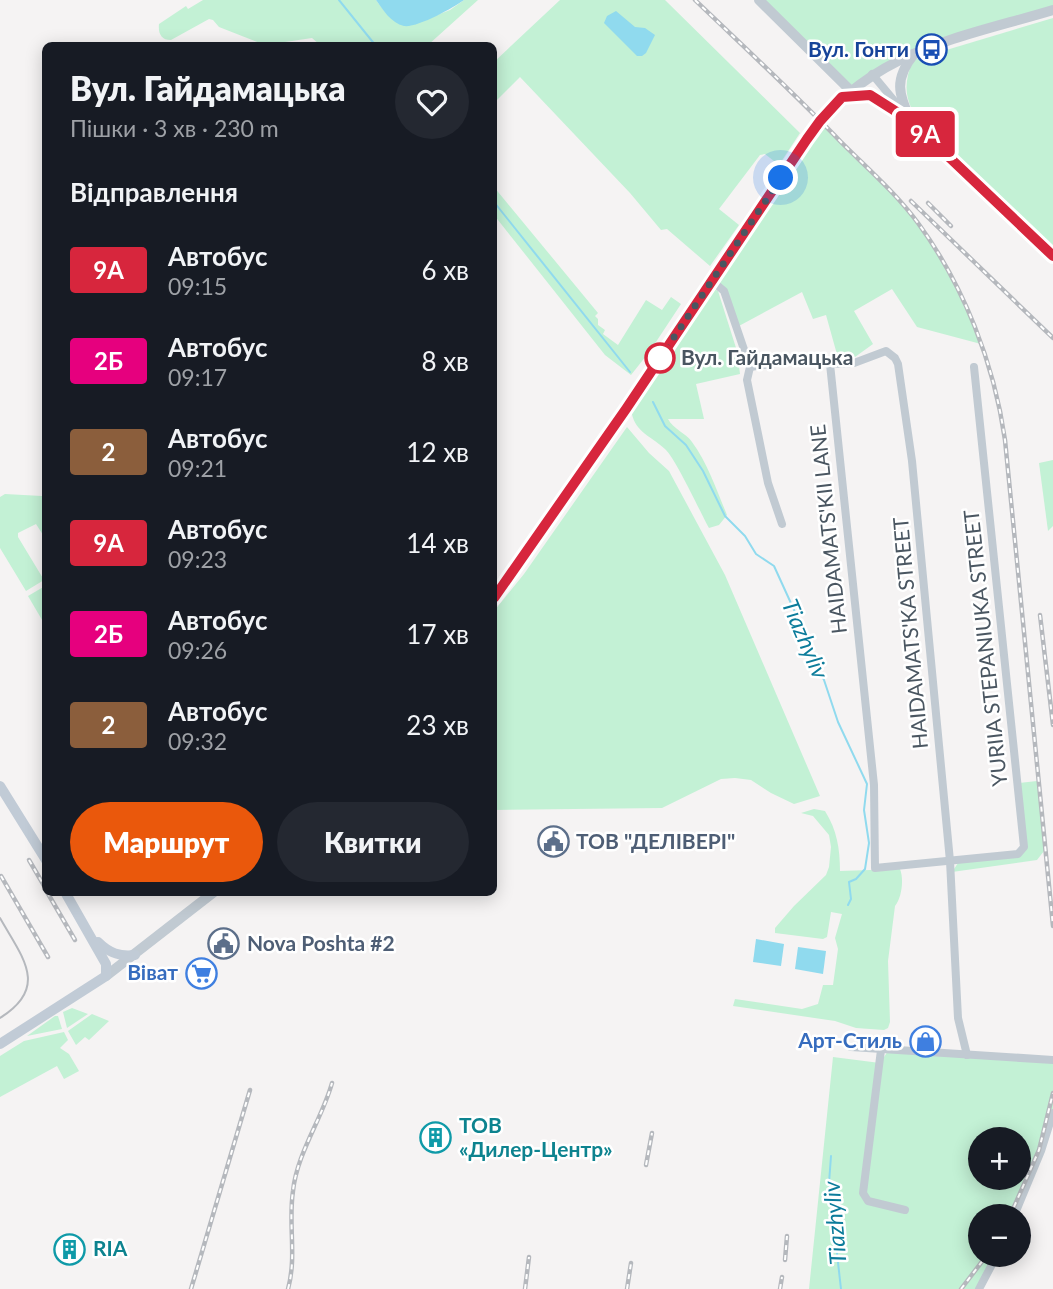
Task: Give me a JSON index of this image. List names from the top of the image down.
{
  "streets": {
    "street": ["HAIDAMATS'KII LANE", "HAIDAMATS'KA STREET", "YURIIA STEPANIUKA STREET"]
  },
  "crossings": [
    ["HAIDAMATS'KII LANE", "HAIDAMATS'KA STREET"],
    ["HAIDAMATS'KII LANE", "YURIIA STEPANIUKA STREET"],
    ["HAIDAMATS'KA STREET", "YURIIA STEPANIUKA STREET"]
  ],
  "water": ["Tiazhyliv"],
  "places": {
    "bus stop": ["Вул. Гонти"],
    "other": ["Вул. Гайдамацька"],
    "public building": ["ТОВ \"ДЕЛІВЕРІ\"", "Nova Poshta #2"],
    "supermarket": ["Віват"],
    "shop": ["Арт-Стиль"],
    "building": ["ТОВ «Дилер-Центр»", "RIA"]
  },
  "lines": ["bus line 9А"],
  "page": {
    "on_map": "9А",
    "heading": [
      ["Вул. Гайдамацька", "Пішки · 3 хв · 230 m"],
      "Відправлення"
    ],
    "list": [
      {
        "mark": "9А",
        "name": "Автобус",
        "note": "09:15",
        "value": "6 хв"
      },
      {
        "mark": "2Б",
        "name": "Автобус",
        "note": "09:17",
        "value": "8 хв"
      },
      {
        "mark": "2",
        "name": "Автобус",
        "note": "09:21",
        "value": "12 хв"
      },
      {
        "mark": "9А",
        "name": "Автобус",
        "note": "09:23",
        "value": "14 хв"
      },
      {
        "mark": "2Б",
        "name": "Автобус",
        "note": "09:26",
        "value": "17 хв"
      },
      {
        "mark": "2",
        "name": "Автобус",
        "note": "09:32",
        "value": "23 хв"
      }
    ],
    "buttons": ["Маршрут", "Квитки"],
    "map_buttons": ["+", "−"]
  }
}
